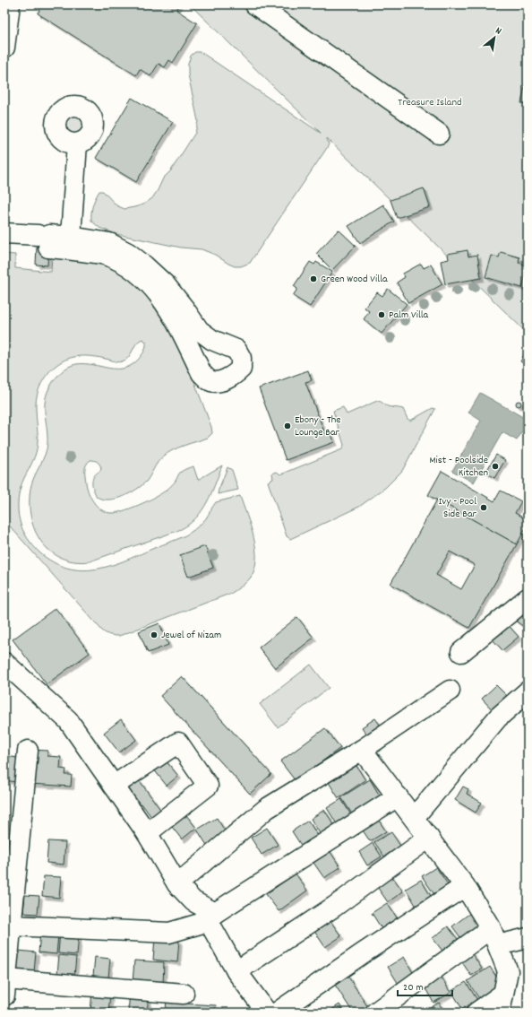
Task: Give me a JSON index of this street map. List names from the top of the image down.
{
  "parks": ["Treasure Island"],
  "places": [
    "Green Wood Villa",
    "Palm Villa",
    "Ebony - The Lounge Bar",
    "Mist - Poolside Kitchen",
    "Ivy - Pool Side Bar",
    "Jewel of Nizam"
  ],
  "scale_bar": "20 m",
  "north": "top right"
}
